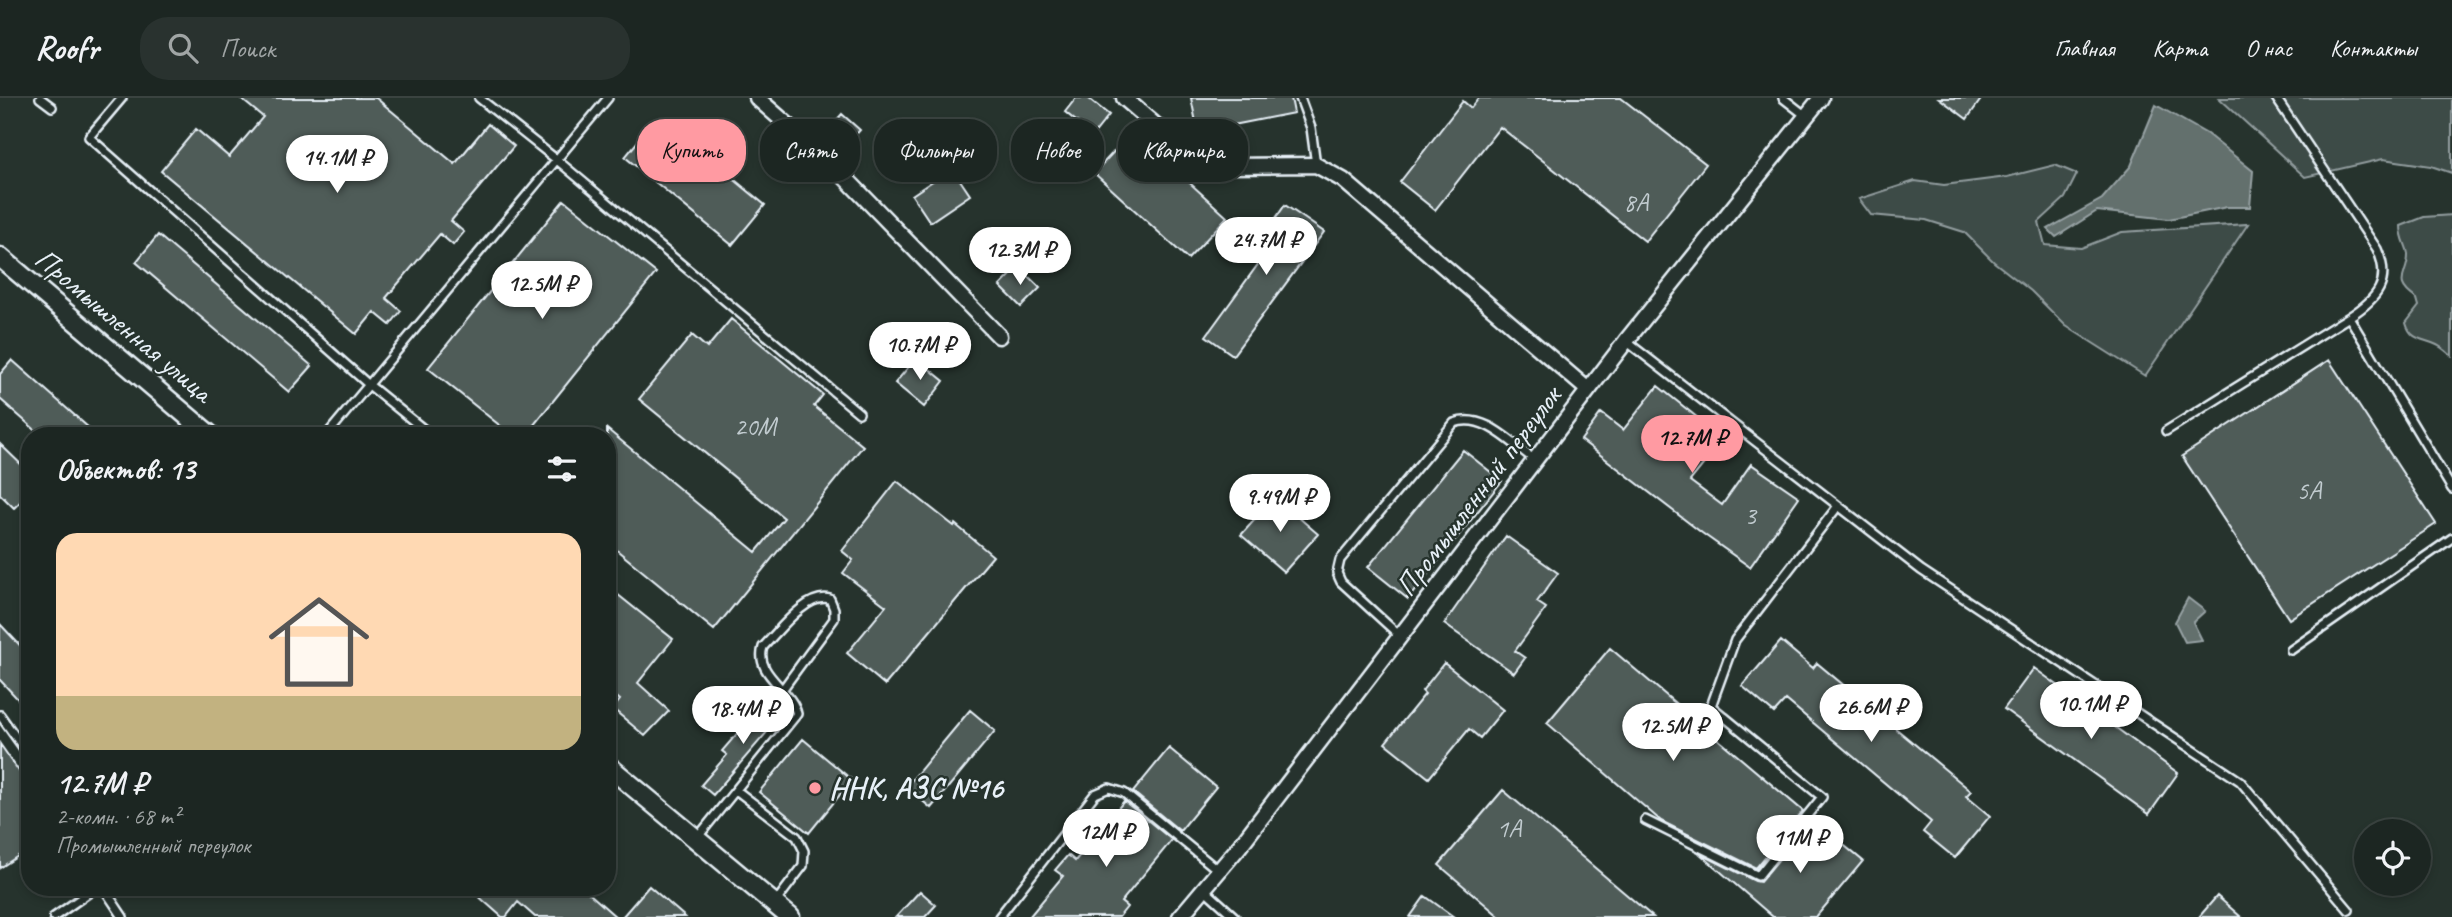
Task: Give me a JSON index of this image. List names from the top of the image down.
{
  "streets": {
    "street": ["Промышленная улица", "Промышленный переулок"]
  },
  "places": ["ННК, АЗС №16"],
  "house_numbers": [
    "8А",
    "20М",
    "5А",
    "3",
    "1А"
  ],
  "page": {
    "header": "Roofr",
    "search": "Поиск",
    "nav": [
      "Главная",
      "Карта",
      "О нас",
      "Контакты"
    ],
    "chip": [
      "Купить",
      "Снять",
      "Фильтры",
      "Новое",
      "Квартира"
    ],
    "price": [
      "14.1M ₽",
      "24.7M ₽",
      "12.3M ₽",
      "12.5M ₽",
      "10.7M ₽",
      "12.7M ₽",
      "9.49M ₽",
      "10.1M ₽",
      "26.6M ₽",
      "18.4M ₽",
      "12.5M ₽",
      "12M ₽",
      "11M ₽"
    ],
    "heading": "Объектов: 13",
    "list": [
      {
        "name": "12.7M ₽",
        "note": "2-комн. · 68 m² · Промышленный переулок"
      }
    ]
  }
}
